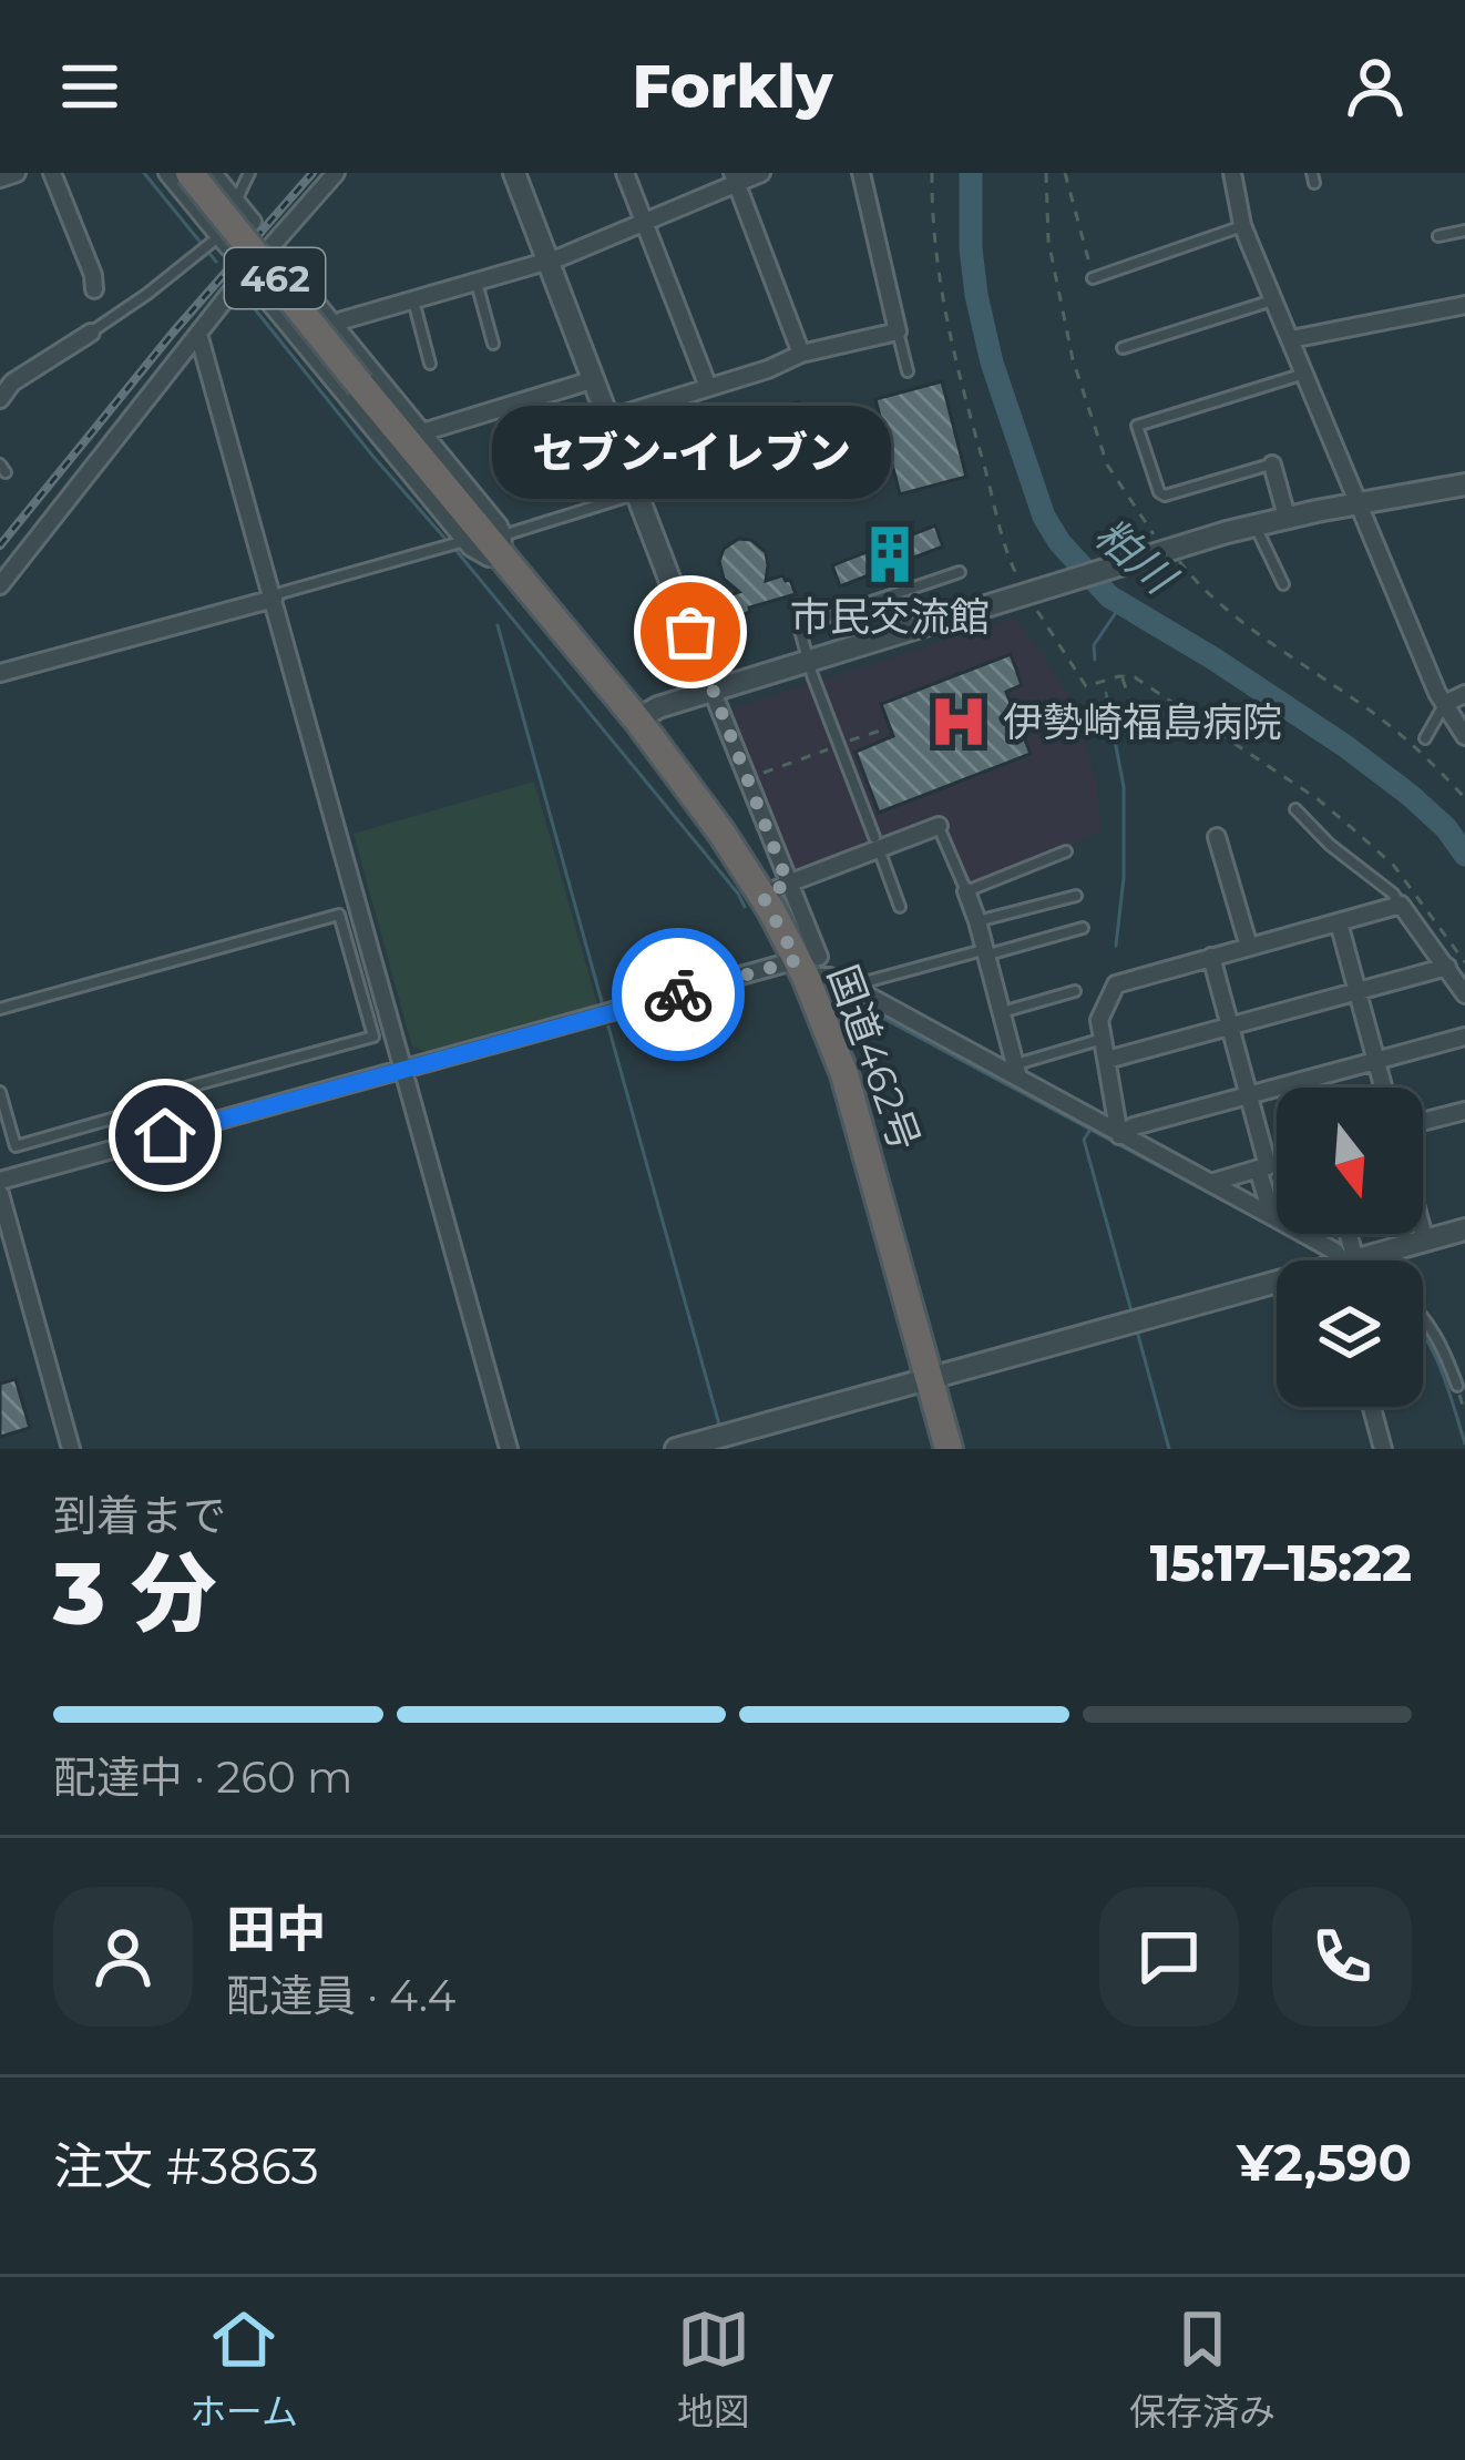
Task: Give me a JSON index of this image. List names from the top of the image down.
{
  "streets": {
    "highway": ["462", "国道462号"]
  },
  "water": ["粕川"],
  "places": {
    "building": ["市民交流館"],
    "other": ["セブン-イレブン"],
    "hospital": ["伊勢崎福島病院"]
  },
  "north": "bottom",
  "page": {
    "header": "Forkly",
    "bubble": "セブン-イレブン",
    "heading": ["3 分", "到着まで", "15:17–15:22"],
    "panel": [
      "田中",
      "配達員 · 4.4",
      "注文 #3863",
      "¥2,590"
    ],
    "bar": "配達中 · 260 m",
    "tabs": ["ホーム", "地図", "保存済み"]
  }
}
